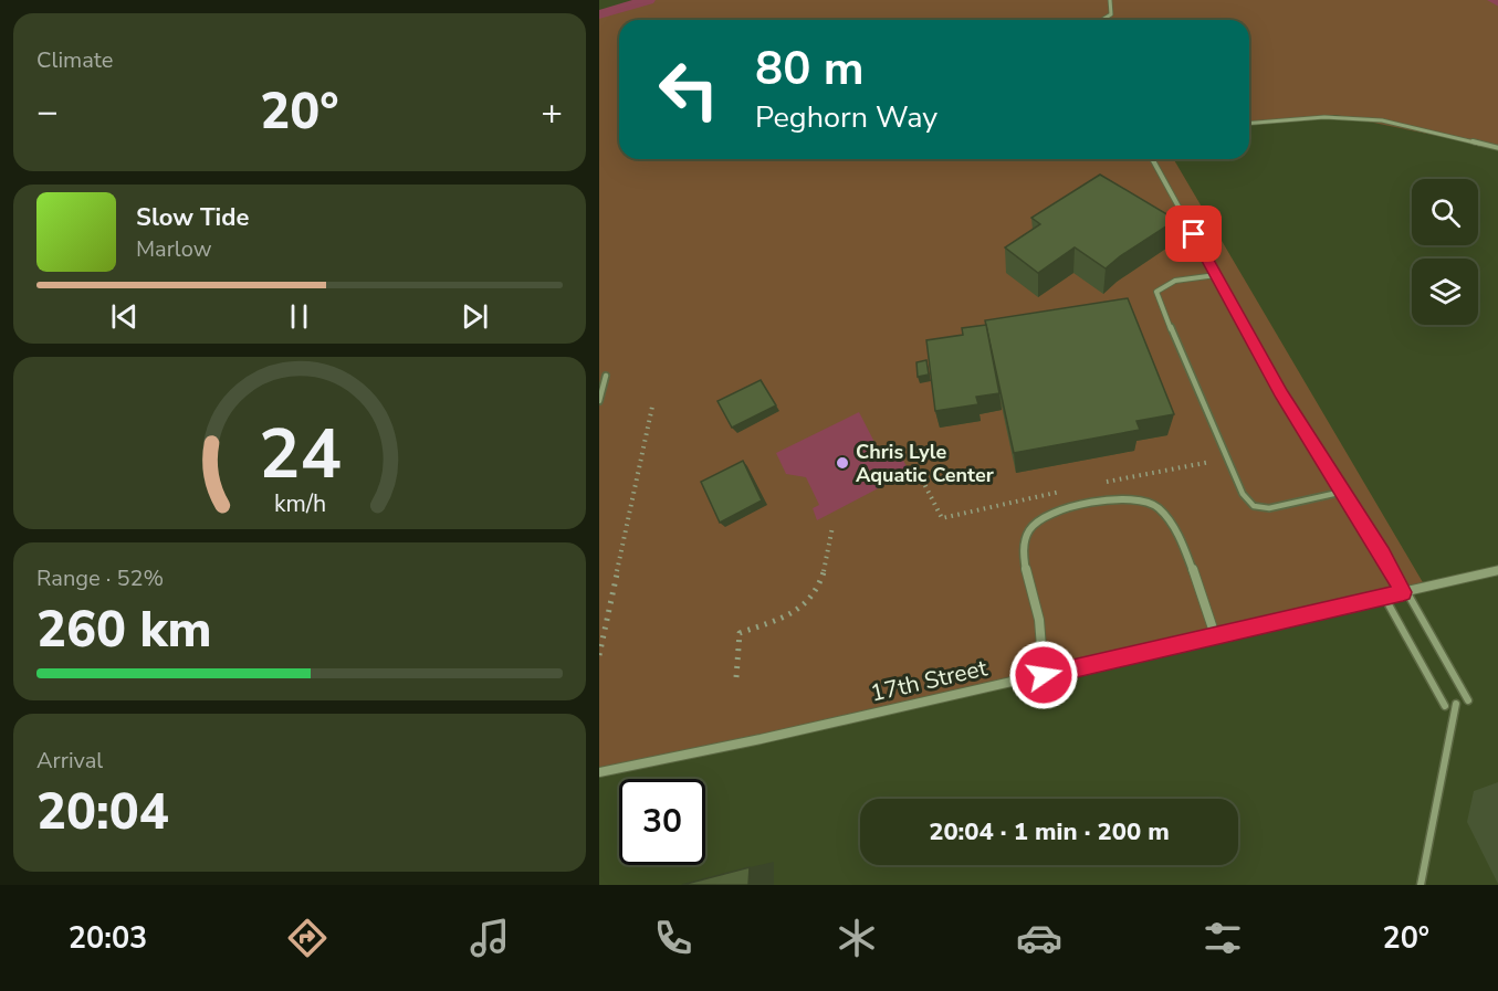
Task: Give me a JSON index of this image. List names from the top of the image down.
{
  "streets": {
    "street": ["17th Street"]
  },
  "places": ["Chris Lyle Aquatic Center"],
  "page": {
    "tile": [
      "Climate",
      ["Range · 52%", "260 km"],
      ["Arrival", "20:04"]
    ],
    "turn": ["80 m", "Peghorn Way"],
    "heat": ["−", "20°", "+"],
    "song": ["Slow Tide", "Marlow"],
    "limit": "30",
    "trip": "20:04 · 1 min · 200 m",
    "tabs": ["20:03", "20°"],
    "gauge": ["24", "km/h"]
  }
}
